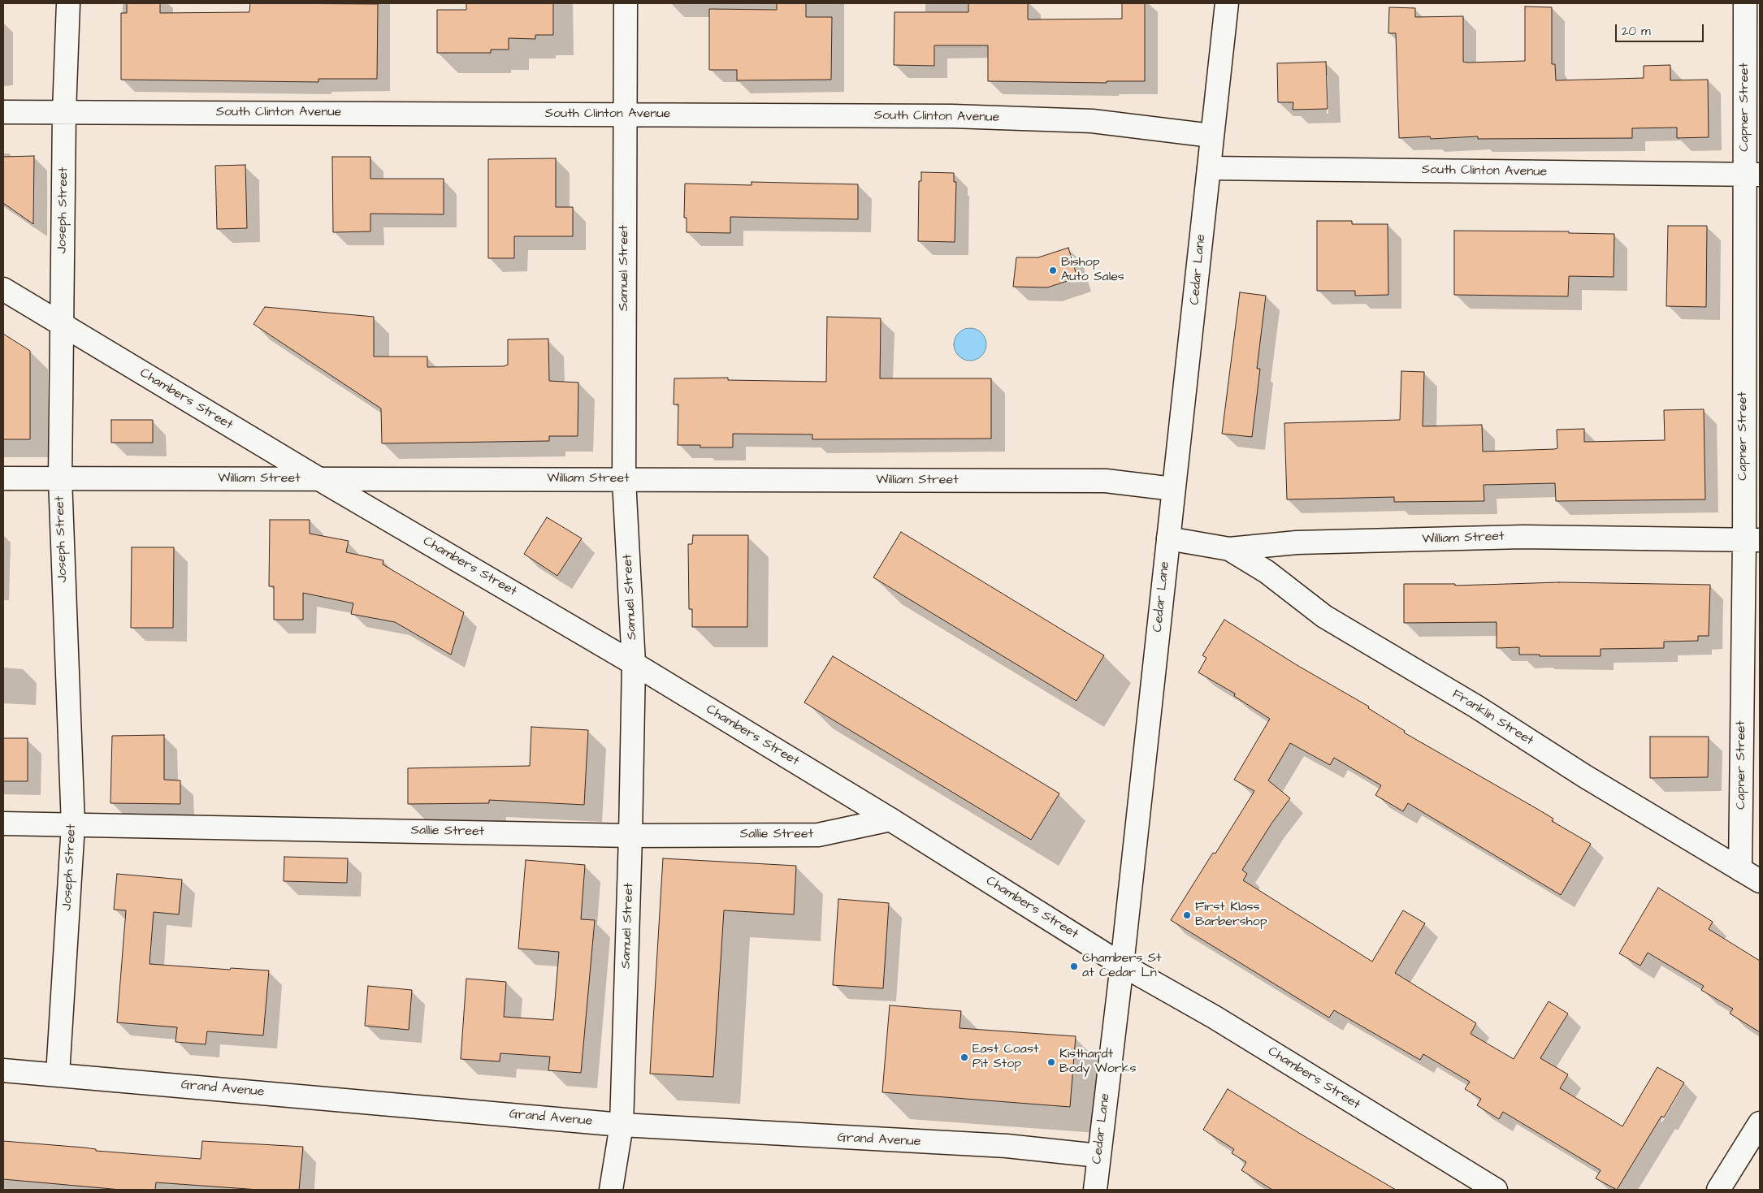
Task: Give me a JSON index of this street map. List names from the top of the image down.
{
  "streets": {
    "street": [
      "Capner Street",
      "South Clinton Avenue",
      "Joseph Street",
      "Samuel Street",
      "Cedar Lane",
      "Chambers Street",
      "William Street",
      "Franklin Street",
      "Sallie Street",
      "Grand Avenue"
    ]
  },
  "crossings": [
    ["Capner Street", "South Clinton Avenue"],
    ["Capner Street", "William Street"],
    ["Capner Street", "Franklin Street"],
    ["South Clinton Avenue", "Joseph Street"],
    ["South Clinton Avenue", "Samuel Street"],
    ["South Clinton Avenue", "Cedar Lane"],
    ["Joseph Street", "Chambers Street"],
    ["Joseph Street", "William Street"],
    ["Joseph Street", "Sallie Street"],
    ["Joseph Street", "Grand Avenue"],
    ["Samuel Street", "Chambers Street"],
    ["Samuel Street", "William Street"],
    ["Samuel Street", "Sallie Street"],
    ["Samuel Street", "Grand Avenue"],
    ["Cedar Lane", "Chambers Street"],
    ["Cedar Lane", "William Street"],
    ["Cedar Lane", "Grand Avenue"],
    ["Chambers Street", "William Street"],
    ["Chambers Street", "Sallie Street"],
    ["William Street", "Franklin Street"]
  ],
  "places": [
    "Bishop Auto Sales",
    "First Klass Barbershop",
    "Chambers St at Cedar Ln",
    "East Coast Pit Stop",
    "Kisthardt Body Works"
  ],
  "scale_bar": "20 m"
}
